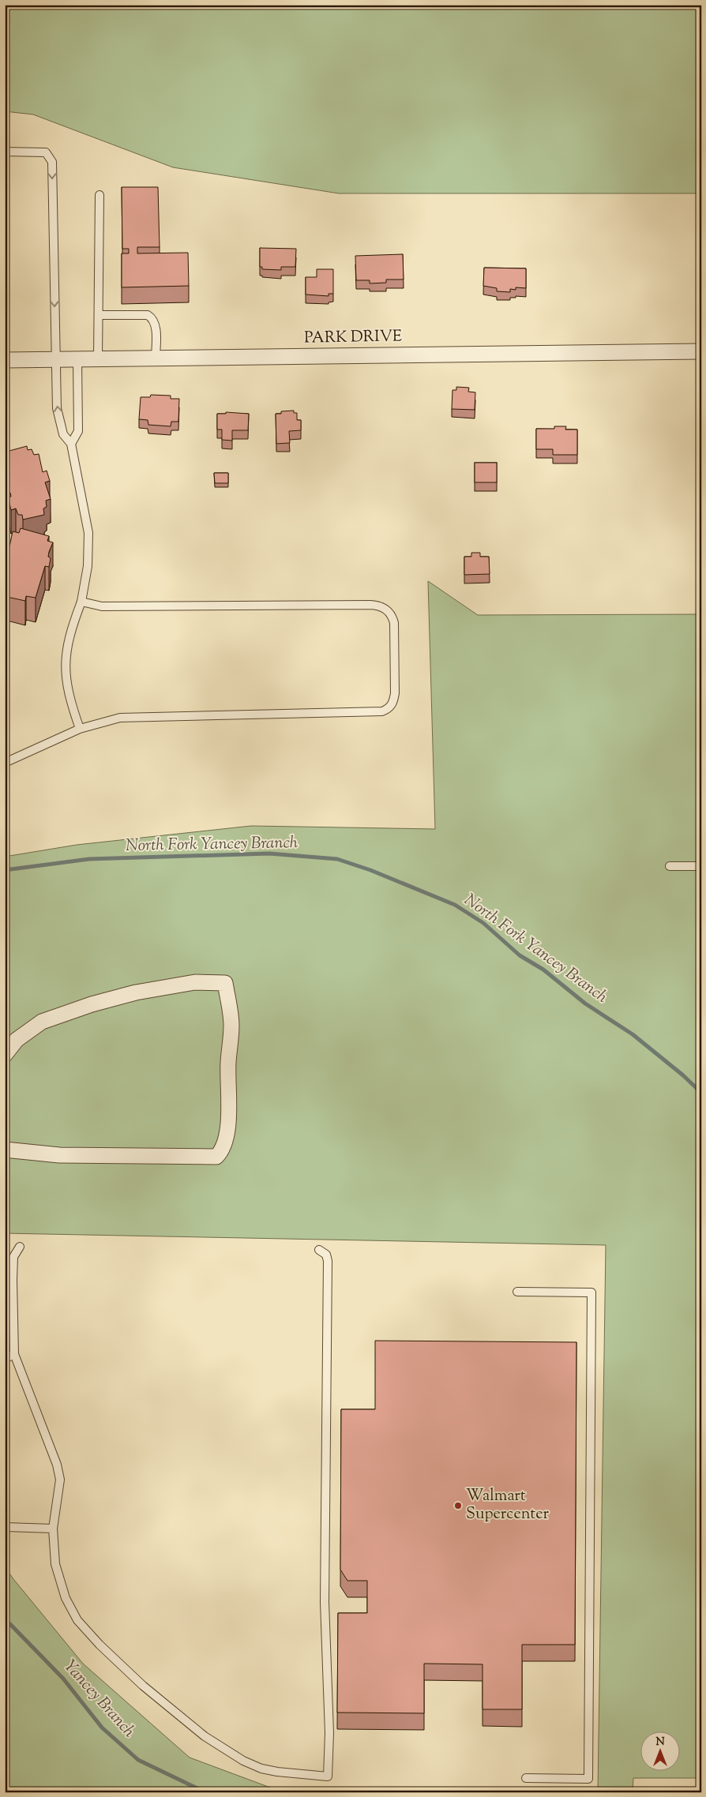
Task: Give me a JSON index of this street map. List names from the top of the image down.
{
  "streets": {
    "street": ["PARK DRIVE"]
  },
  "water": ["North Fork Yancey Branch", "Yancey Branch"],
  "places": ["Walmart Supercenter"],
  "north": "top"
}
